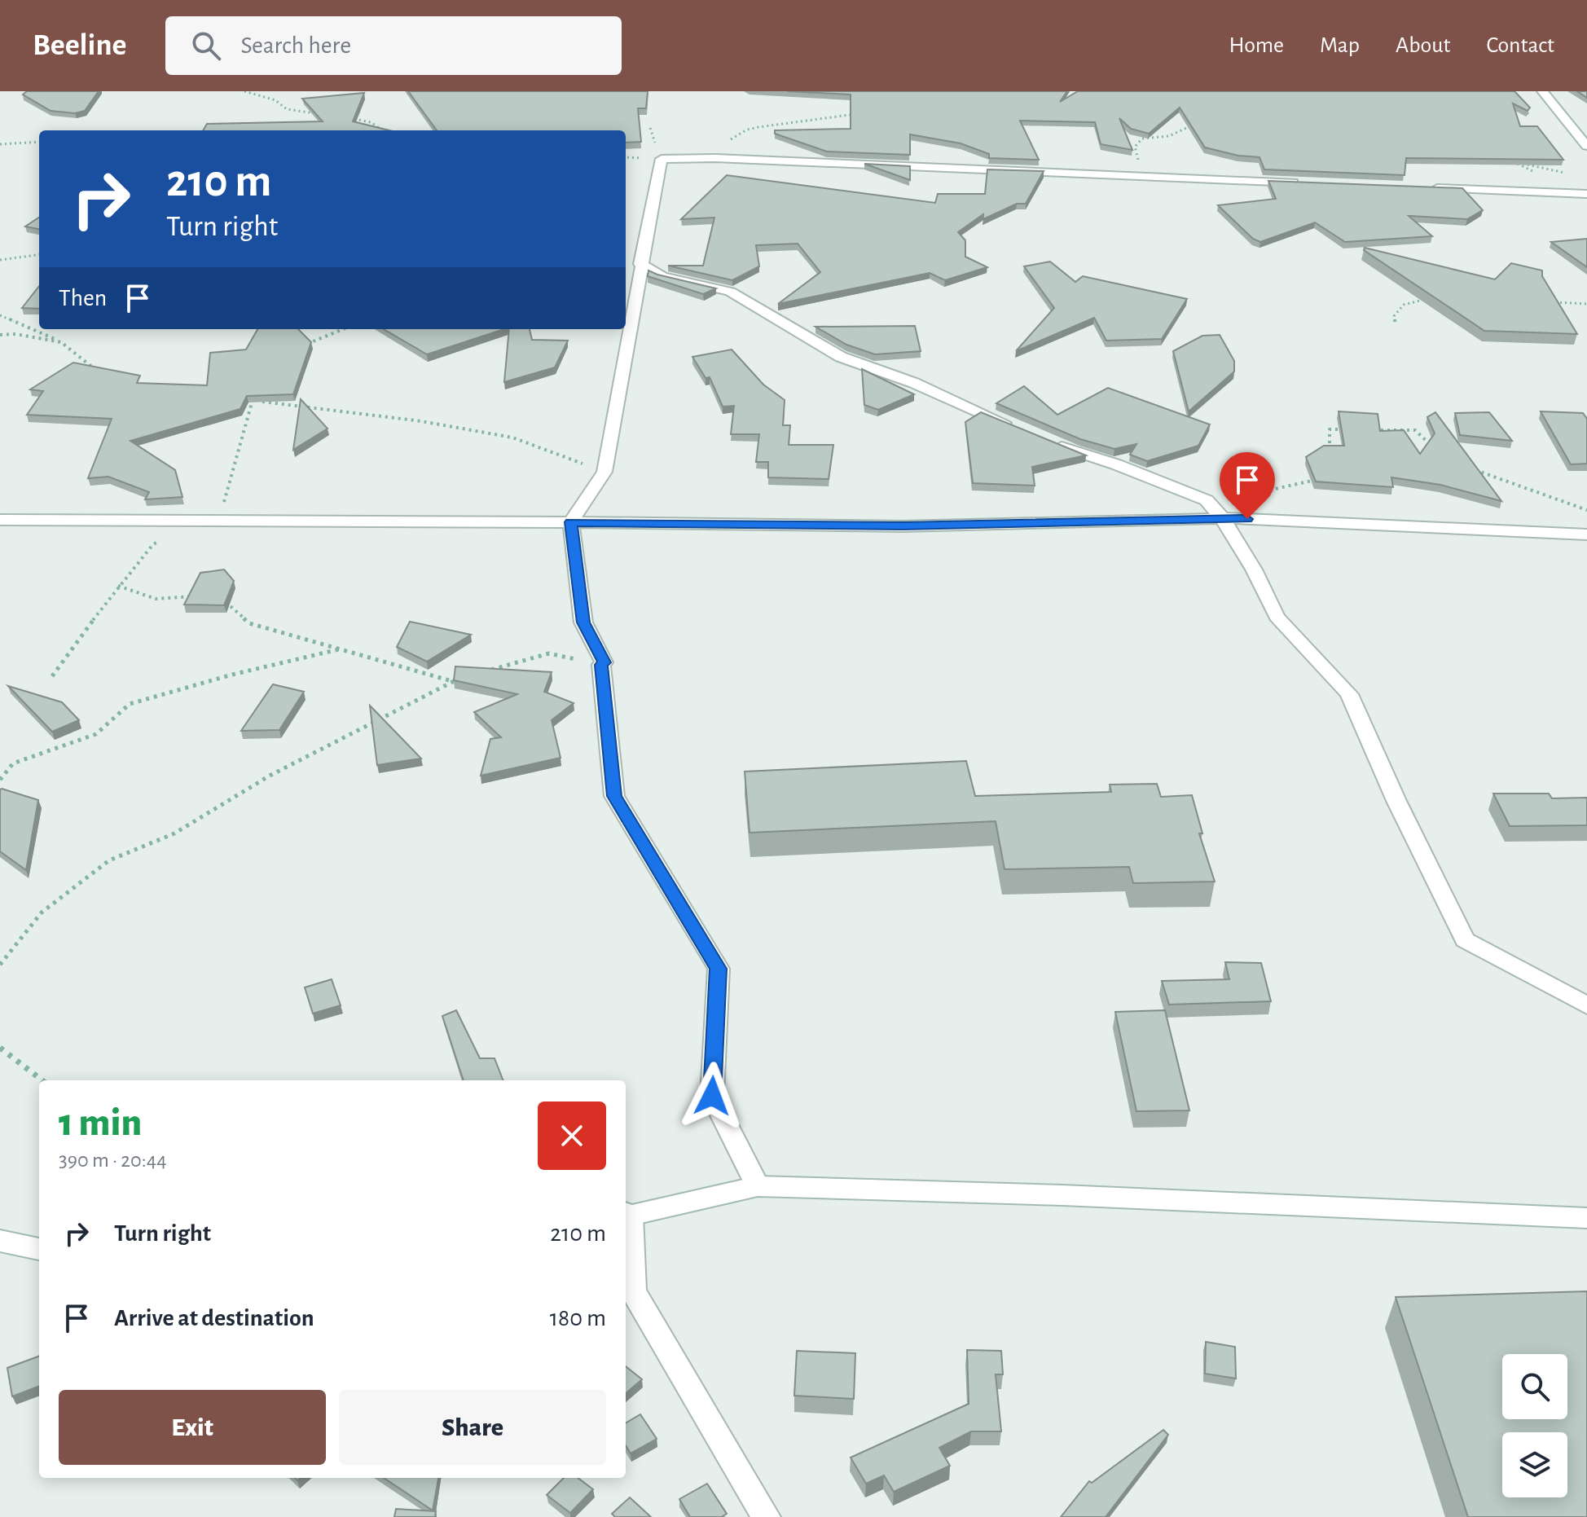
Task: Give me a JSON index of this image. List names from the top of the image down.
{
  "page": {
    "header": "Beeline",
    "search": "Search here",
    "nav": [
      "Home",
      "Map",
      "About",
      "Contact"
    ],
    "turn": ["210 m", "Turn right"],
    "then": "Then",
    "heading": ["1 min", "390 m · 20:44"],
    "list": [
      {
        "name": "Turn right",
        "value": "210 m"
      },
      {
        "name": "Arrive at destination",
        "value": "180 m"
      }
    ],
    "buttons": ["Exit", "Share"]
  }
}
